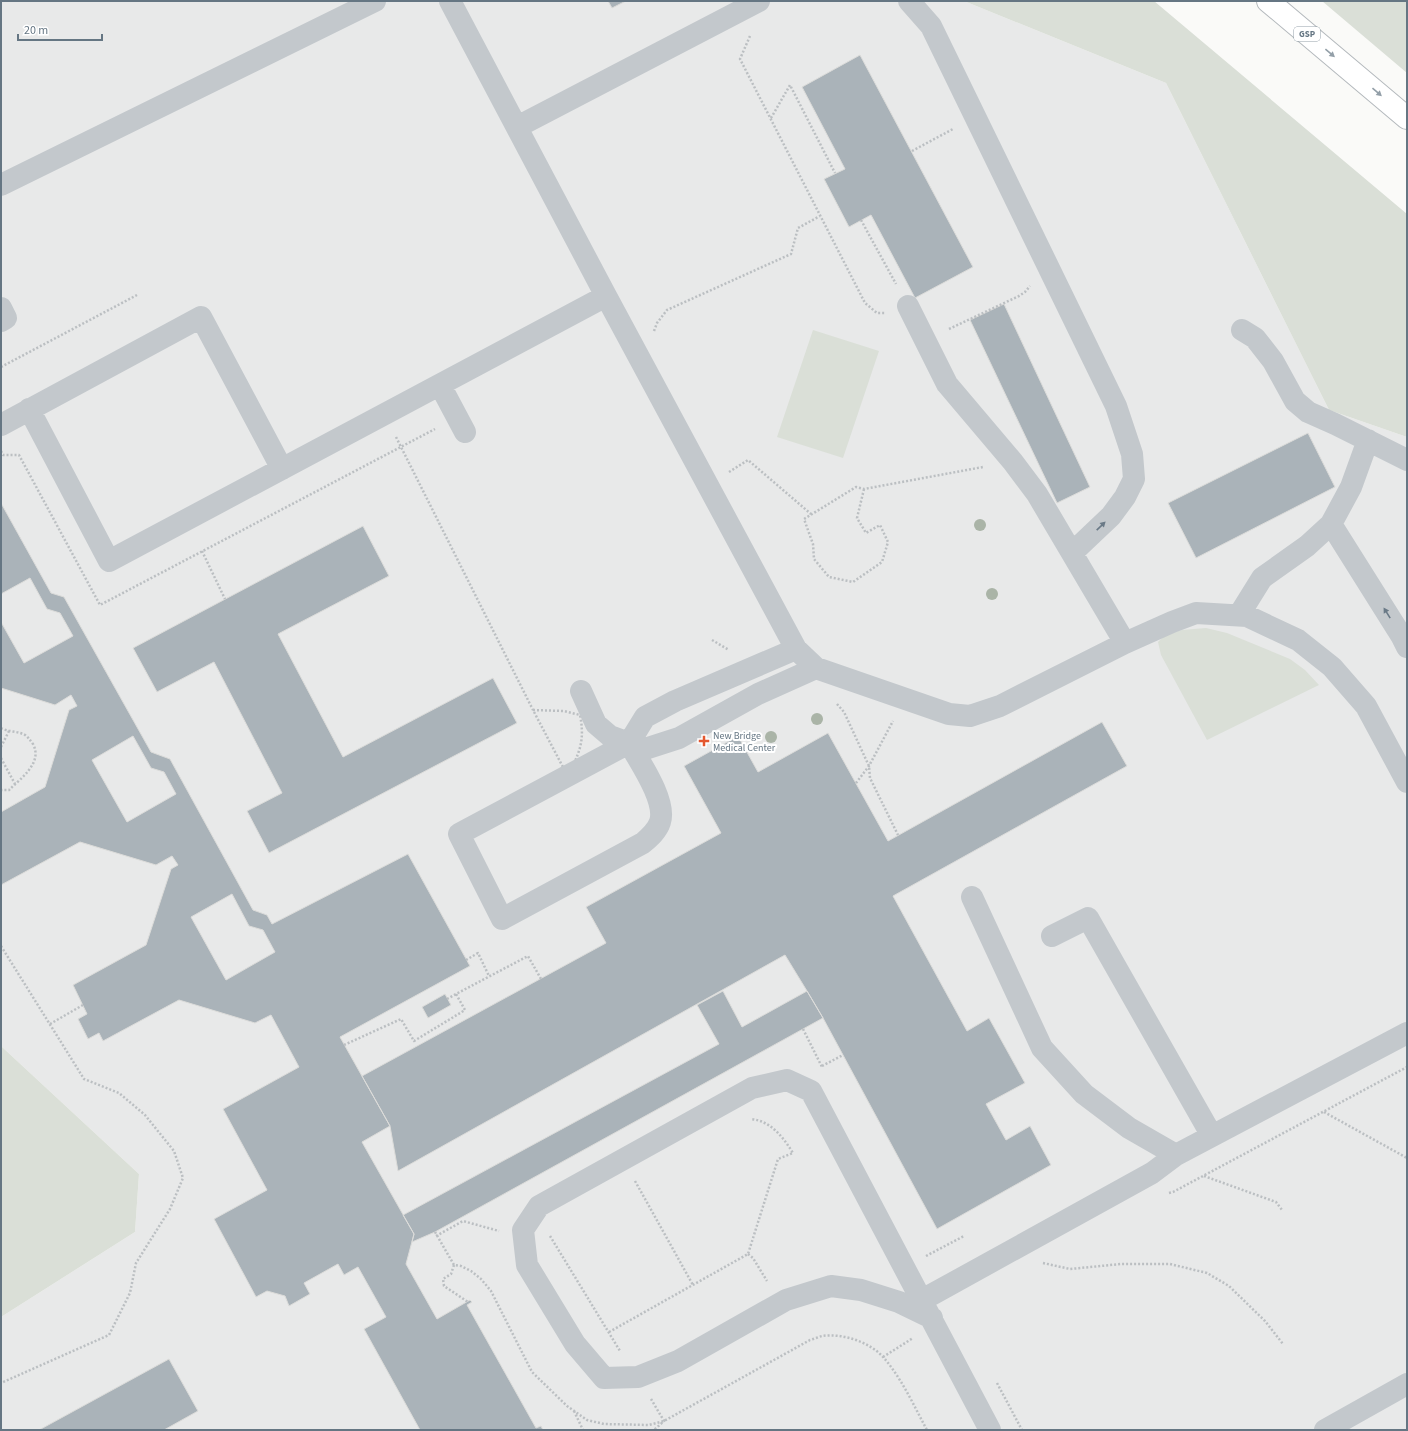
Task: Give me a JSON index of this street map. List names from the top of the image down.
{
  "streets": {
    "highway": ["GSP"]
  },
  "places": {
    "health": ["New Bridge Medical Center"]
  },
  "scale_bar": "20 m"
}
